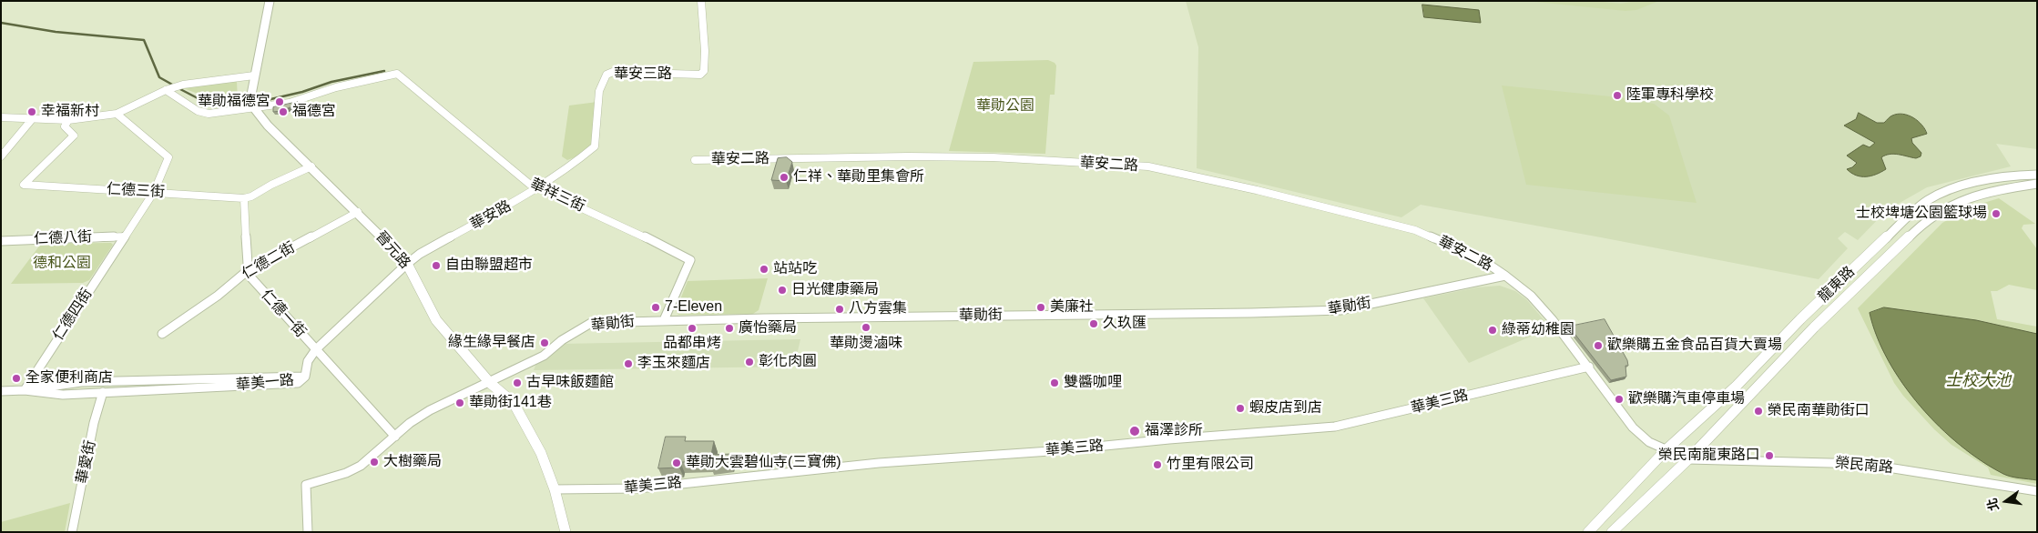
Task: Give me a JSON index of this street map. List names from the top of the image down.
{
  "streets": {
    "street": [
      "華安三路",
      "華安二路",
      "仁德三街",
      "華祥三街",
      "華安路",
      "仁德八街",
      "晉元路",
      "仁德二街",
      "龍東路",
      "華勛街",
      "仁德一街",
      "仁德四街",
      "華美一路",
      "華美三路",
      "華愛街",
      "榮民南路"
    ]
  },
  "crossings": [
    ["華安三路", "華安路"],
    ["華安二路", "華勛街"],
    ["仁德三街", "晉元路"],
    ["仁德三街", "仁德四街"],
    ["華祥三街", "華安路"],
    ["華安路", "晉元路"],
    ["華安路", "仁德一街"],
    ["仁德八街", "仁德四街"],
    ["晉元路", "仁德二街"],
    ["晉元路", "華勛街"],
    ["晉元路", "仁德一街"],
    ["晉元路", "華美三路"],
    ["仁德二街", "仁德一街"],
    ["龍東路", "榮民南路"],
    ["華勛街", "仁德一街"],
    ["仁德一街", "華美一路"],
    ["仁德四街", "華美一路"],
    ["華美一路", "華愛街"]
  ],
  "water": ["士校大池"],
  "parks": ["華勛公園", "德和公園"],
  "places": [
    "陸軍專科學校",
    "華勛福德宮",
    "幸福新村",
    "福德宮",
    "仁祥、華勛里集會所",
    "士校埤塘公園籃球場",
    "自由聯盟超市",
    "站站吃",
    "日光健康藥局",
    "7-Eleven",
    "美廉社",
    "八方雲集",
    "久玖匯",
    "華勛燙滷味",
    "品都串烤",
    "廣怡藥局",
    "綠蒂幼稚園",
    "緣生緣早餐店",
    "歡樂購五金食品百貨大賣場",
    "彰化肉圓",
    "李玉來麵店",
    "全家便利商店",
    "古早味飯麵館",
    "雙醬咖哩",
    "歡樂購汽車停車場",
    "華勛街141巷",
    "蝦皮店到店",
    "榮民南華勛街口",
    "福澤診所",
    "榮民南龍東路口",
    "大樹藥局",
    "華勛大雲碧仙寺(三寶佛)",
    "竹里有限公司"
  ],
  "north": "left"
}
